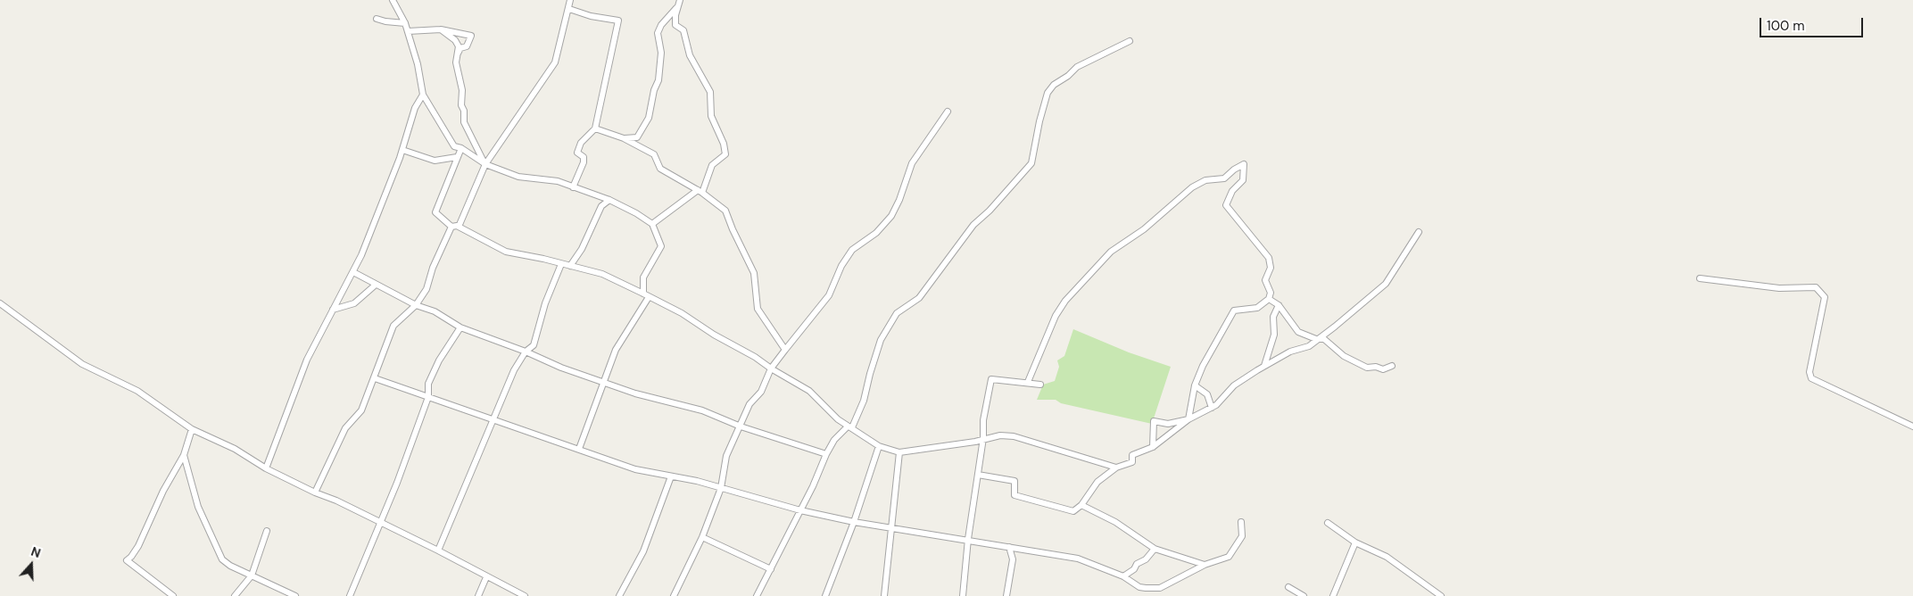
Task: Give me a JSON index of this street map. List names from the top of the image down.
{
  "scale_bar": "100 m",
  "north": "top"
}
